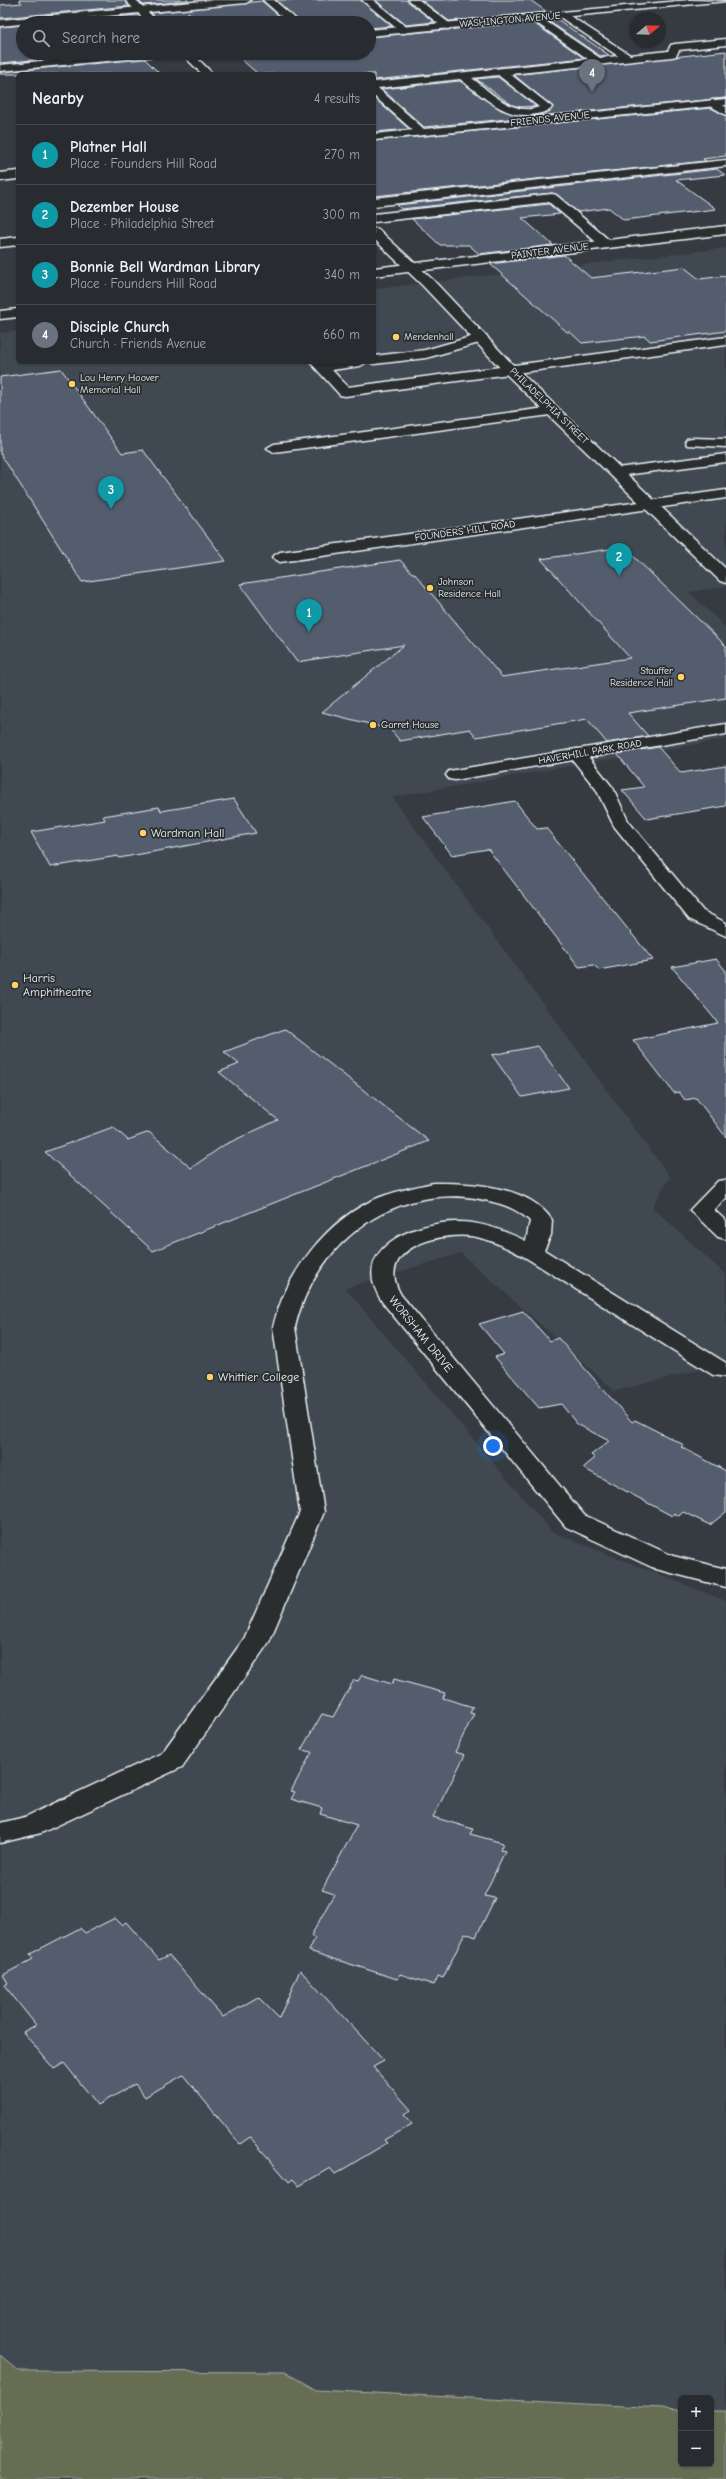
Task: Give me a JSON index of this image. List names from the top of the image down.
{
  "streets": {
    "street": [
      "WASHINGTON AVENUE",
      "FRIENDS AVENUE",
      "PAINTER AVENUE",
      "PHILADELPHIA STREET",
      "FOUNDERS HILL ROAD",
      "HAVERHILL PARK ROAD",
      "WORSHAM DRIVE"
    ]
  },
  "crossings": [
    ["PAINTER AVENUE", "PHILADELPHIA STREET"],
    ["PHILADELPHIA STREET", "FOUNDERS HILL ROAD"]
  ],
  "places": [
    "Mendenhall",
    "Lou Henry Hoover Memorial Hall",
    "Johnson Residence Hall",
    "Stauffer Residence Hall",
    "Garret House",
    "Wardman Hall",
    "Harris Amphitheatre",
    "Whittier College"
  ],
  "north": "right",
  "page": {
    "search": "Search here",
    "pins": [
      "4",
      "3",
      "2",
      "1"
    ],
    "heading": ["Nearby", "4 results"],
    "list": [
      {
        "mark": "1",
        "name": "Platner Hall",
        "note": "Place · Founders Hill Road",
        "value": "270 m"
      },
      {
        "mark": "2",
        "name": "Dezember House",
        "note": "Place · Philadelphia Street",
        "value": "300 m"
      },
      {
        "mark": "3",
        "name": "Bonnie Bell Wardman Library",
        "note": "Place · Founders Hill Road",
        "value": "340 m"
      },
      {
        "mark": "4",
        "name": "Disciple Church",
        "note": "Church · Friends Avenue",
        "value": "660 m"
      }
    ],
    "map_buttons": ["+", "−"]
  }
}
